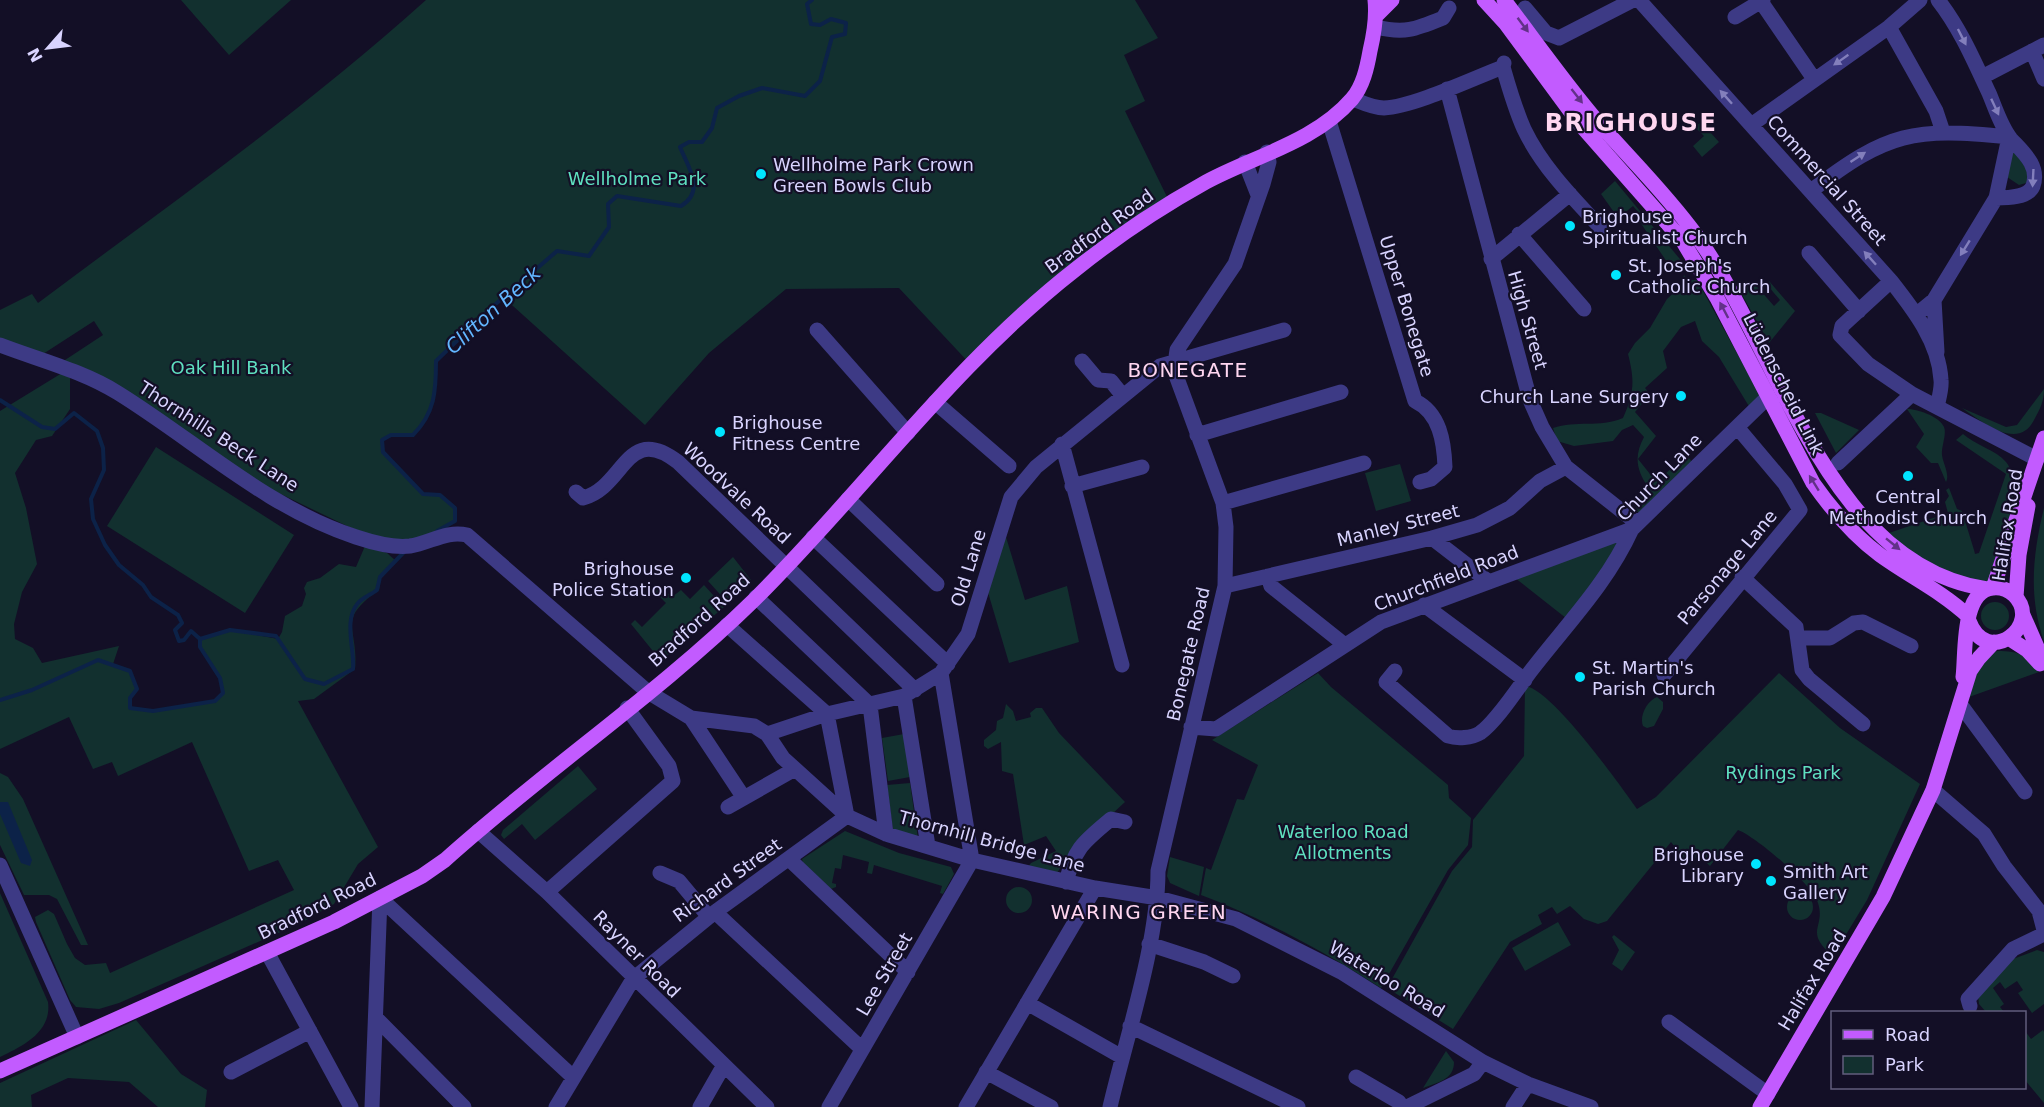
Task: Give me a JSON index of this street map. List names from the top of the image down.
{
  "streets": {
    "main road": ["Bradford Road", "Lüdenscheid Link", "Halifax Road"],
    "street": [
      "Commercial Street",
      "Upper Bonegate",
      "High Street",
      "Thornhills Beck Lane",
      "Church Lane",
      "Woodvale Road",
      "Manley Street",
      "Parsonage Lane",
      "Old Lane",
      "Churchfield Road",
      "Bonegate Road",
      "Thornhill Bridge Lane",
      "Richard Street",
      "Rayner Road",
      "Lee Street",
      "Waterloo Road"
    ]
  },
  "crossings": [
    ["Bradford Road", "Upper Bonegate"],
    ["Bradford Road", "Thornhills Beck Lane"],
    ["Bradford Road", "Woodvale Road"],
    ["Bradford Road", "Rayner Road"],
    ["High Street", "Church Lane"],
    ["High Street", "Manley Street"],
    ["High Street", "Churchfield Road"],
    ["Lüdenscheid Link", "Church Lane"],
    ["Lüdenscheid Link", "Halifax Road"],
    ["Church Lane", "Parsonage Lane"],
    ["Church Lane", "Churchfield Road"],
    ["Manley Street", "Bonegate Road"],
    ["Old Lane", "Bonegate Road"],
    ["Old Lane", "Thornhill Bridge Lane"],
    ["Churchfield Road", "Bonegate Road"],
    ["Bonegate Road", "Thornhill Bridge Lane"],
    ["Bonegate Road", "Waterloo Road"],
    ["Thornhill Bridge Lane", "Richard Street"],
    ["Thornhill Bridge Lane", "Lee Street"],
    ["Thornhill Bridge Lane", "Waterloo Road"],
    ["Richard Street", "Rayner Road"]
  ],
  "districts": ["BRIGHOUSE", "BONEGATE", "WARING GREEN"],
  "water": ["Clifton Beck"],
  "parks": [
    "Wellholme Park",
    "Oak Hill Bank",
    "Rydings Park",
    "Waterloo Road Allotments"
  ],
  "places": [
    "Wellholme Park Crown Green Bowls Club",
    "Brighouse Spiritualist Church",
    "St. Joseph's Catholic Church",
    "Church Lane Surgery",
    "Brighouse Fitness Centre",
    "Central Methodist Church",
    "Brighouse Police Station",
    "St. Martin's Parish Church",
    "Brighouse Library",
    "Smith Art Gallery"
  ],
  "legend": ["Road", "Park"],
  "north": "bottom left"
}
